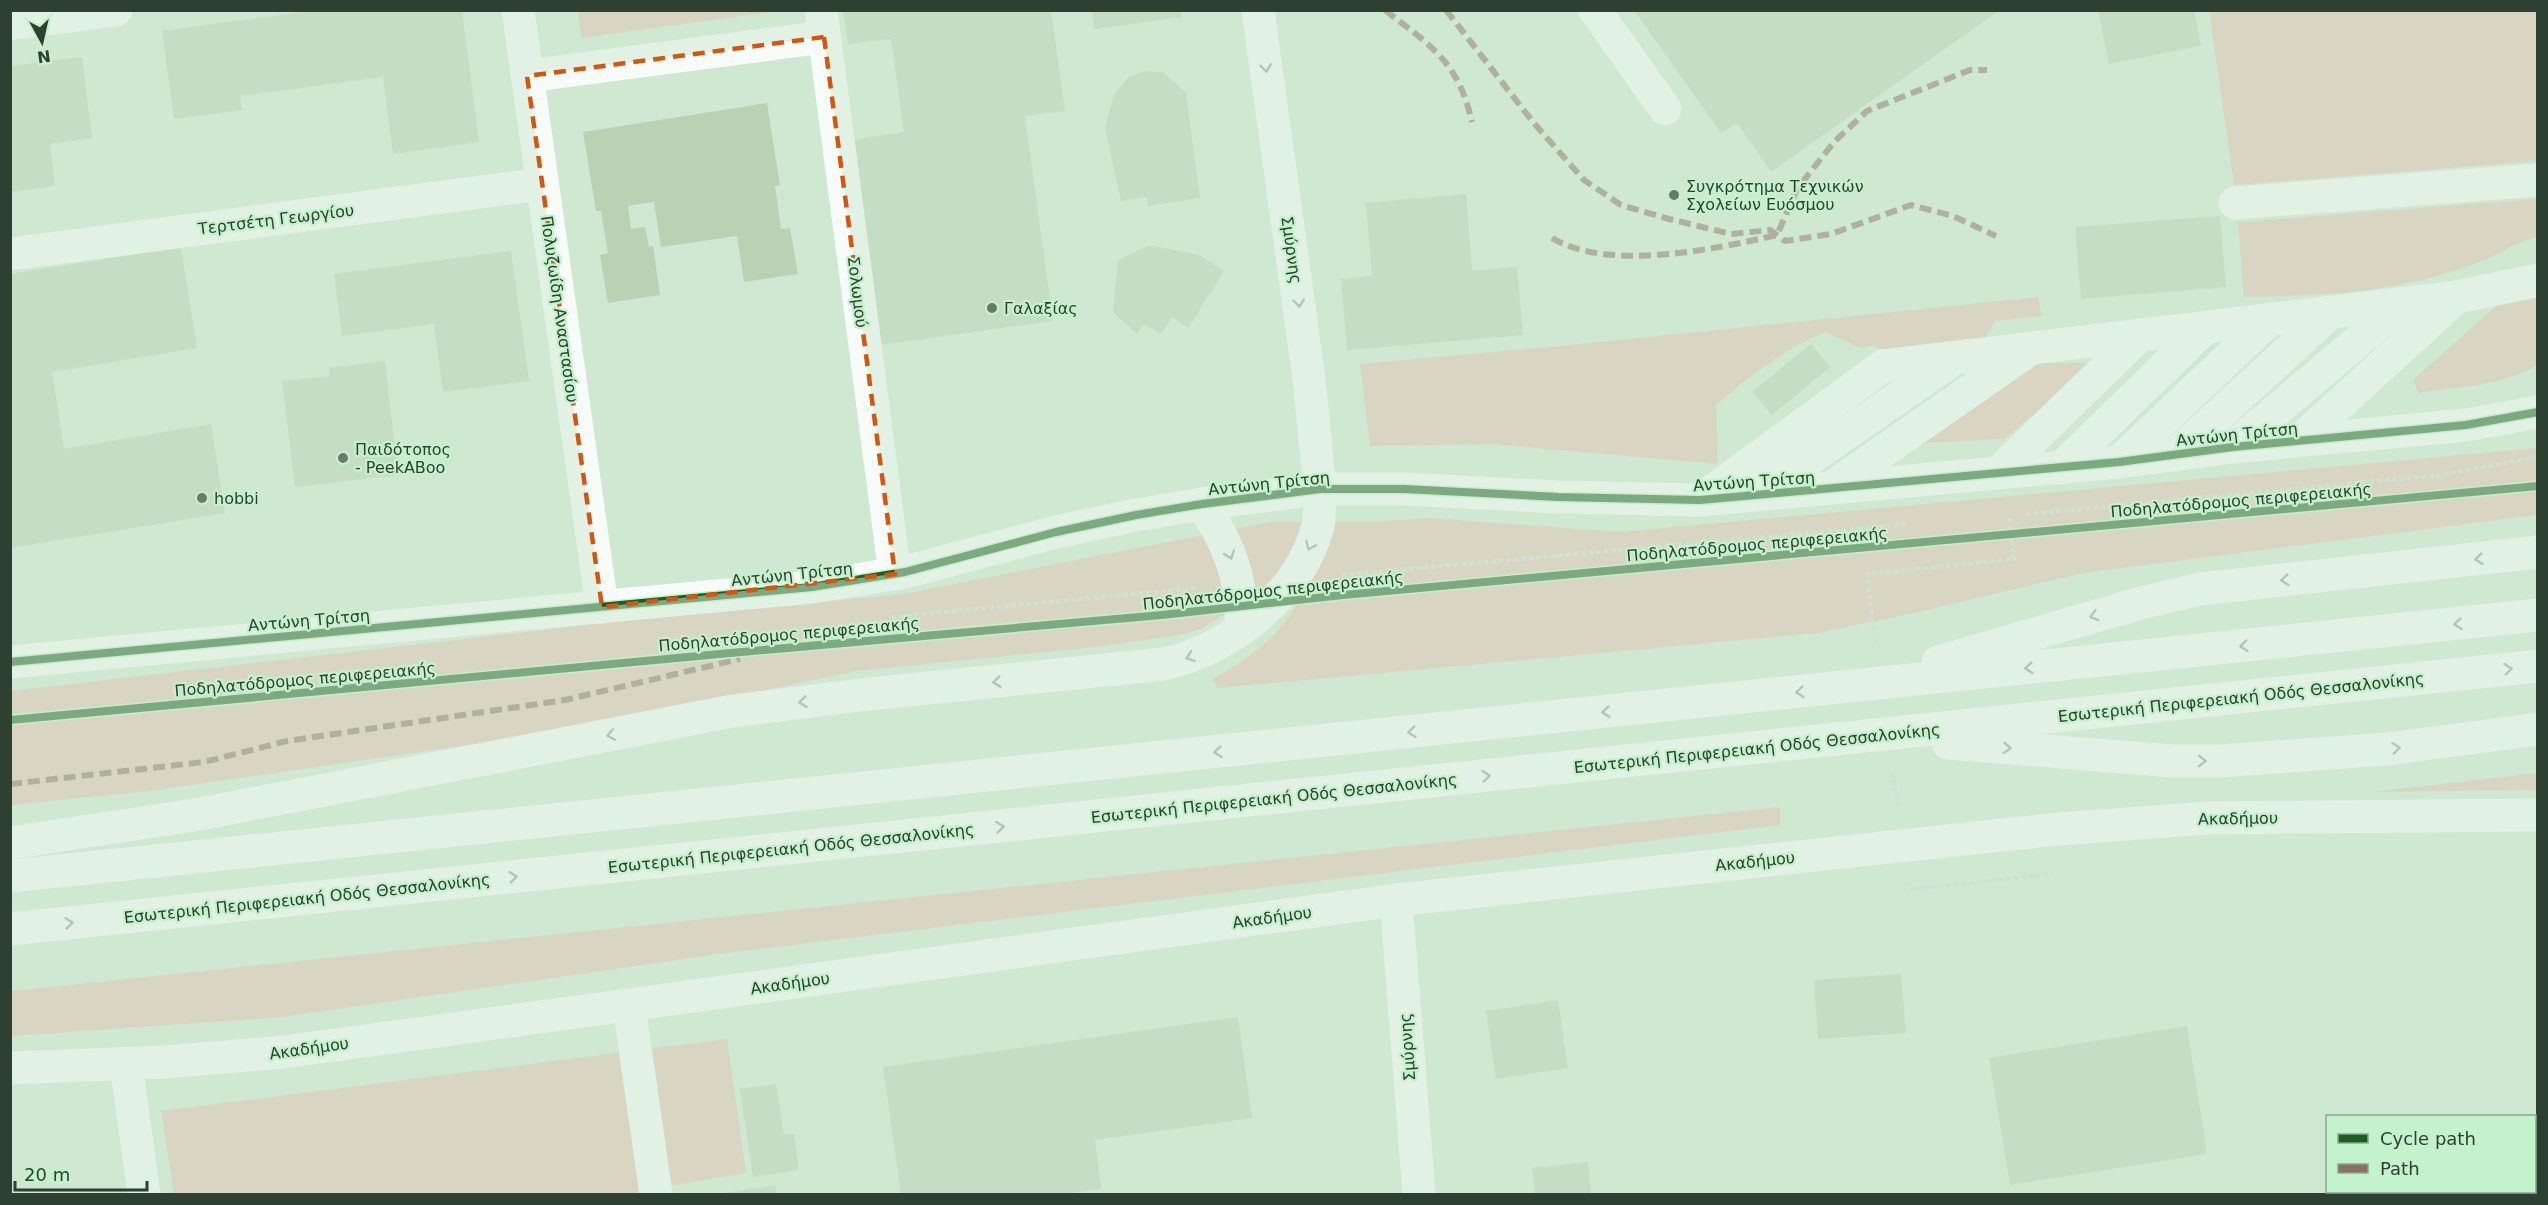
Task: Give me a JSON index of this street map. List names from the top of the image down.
{
  "streets": {
    "main road": [
      "Τερτσέτη Γεωργίου",
      "Σμύρνης",
      "Σολωμού",
      "Πολυζωίδη Αναστασίου",
      "Αντώνη Τρίτση",
      "Εσωτερική Περιφερειακή Οδός Θεσσαλονίκης",
      "Ακαδήμου"
    ],
    "cycle path": ["Ποδηλατόδρομος περιφερειακής"]
  },
  "crossings": [
    ["Τερτσέτη Γεωργίου", "Πολυζωίδη Αναστασίου"],
    ["Σμύρνης", "Αντώνη Τρίτση"],
    ["Σμύρνης", "Ακαδήμου"],
    ["Σολωμού", "Αντώνη Τρίτση"],
    ["Πολυζωίδη Αναστασίου", "Αντώνη Τρίτση"]
  ],
  "places": [
    "Συγκρότημα Τεχνικών Σχολείων Ευόσμου",
    "Γαλαξίας",
    "Παιδότοπος - PeekABoo",
    "hobbi"
  ],
  "legend": ["Cycle path", "Path"],
  "scale_bar": "20 m",
  "north": "bottom"
}
